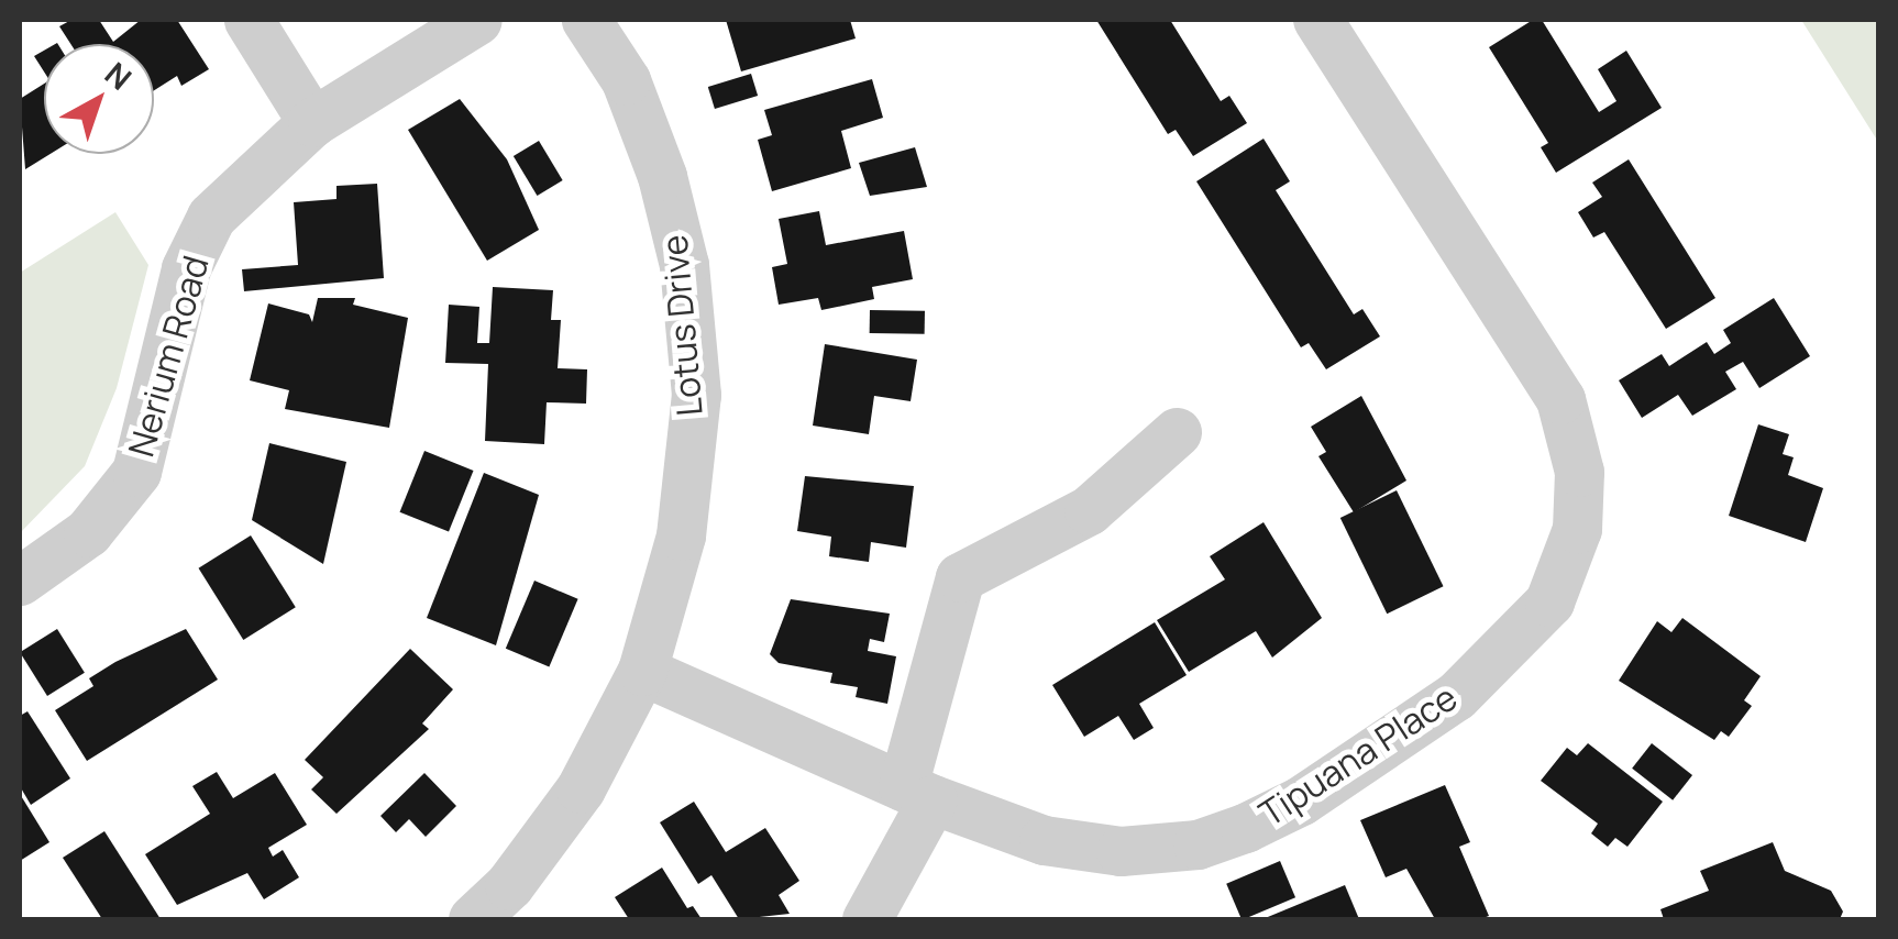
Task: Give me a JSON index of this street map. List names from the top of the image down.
{
  "streets": {
    "street": ["Lotus Drive", "Nerium Road", "Tipuana Place"]
  },
  "crossings": [
    ["Lotus Drive", "Tipuana Place"]
  ],
  "north": "top right"
}
